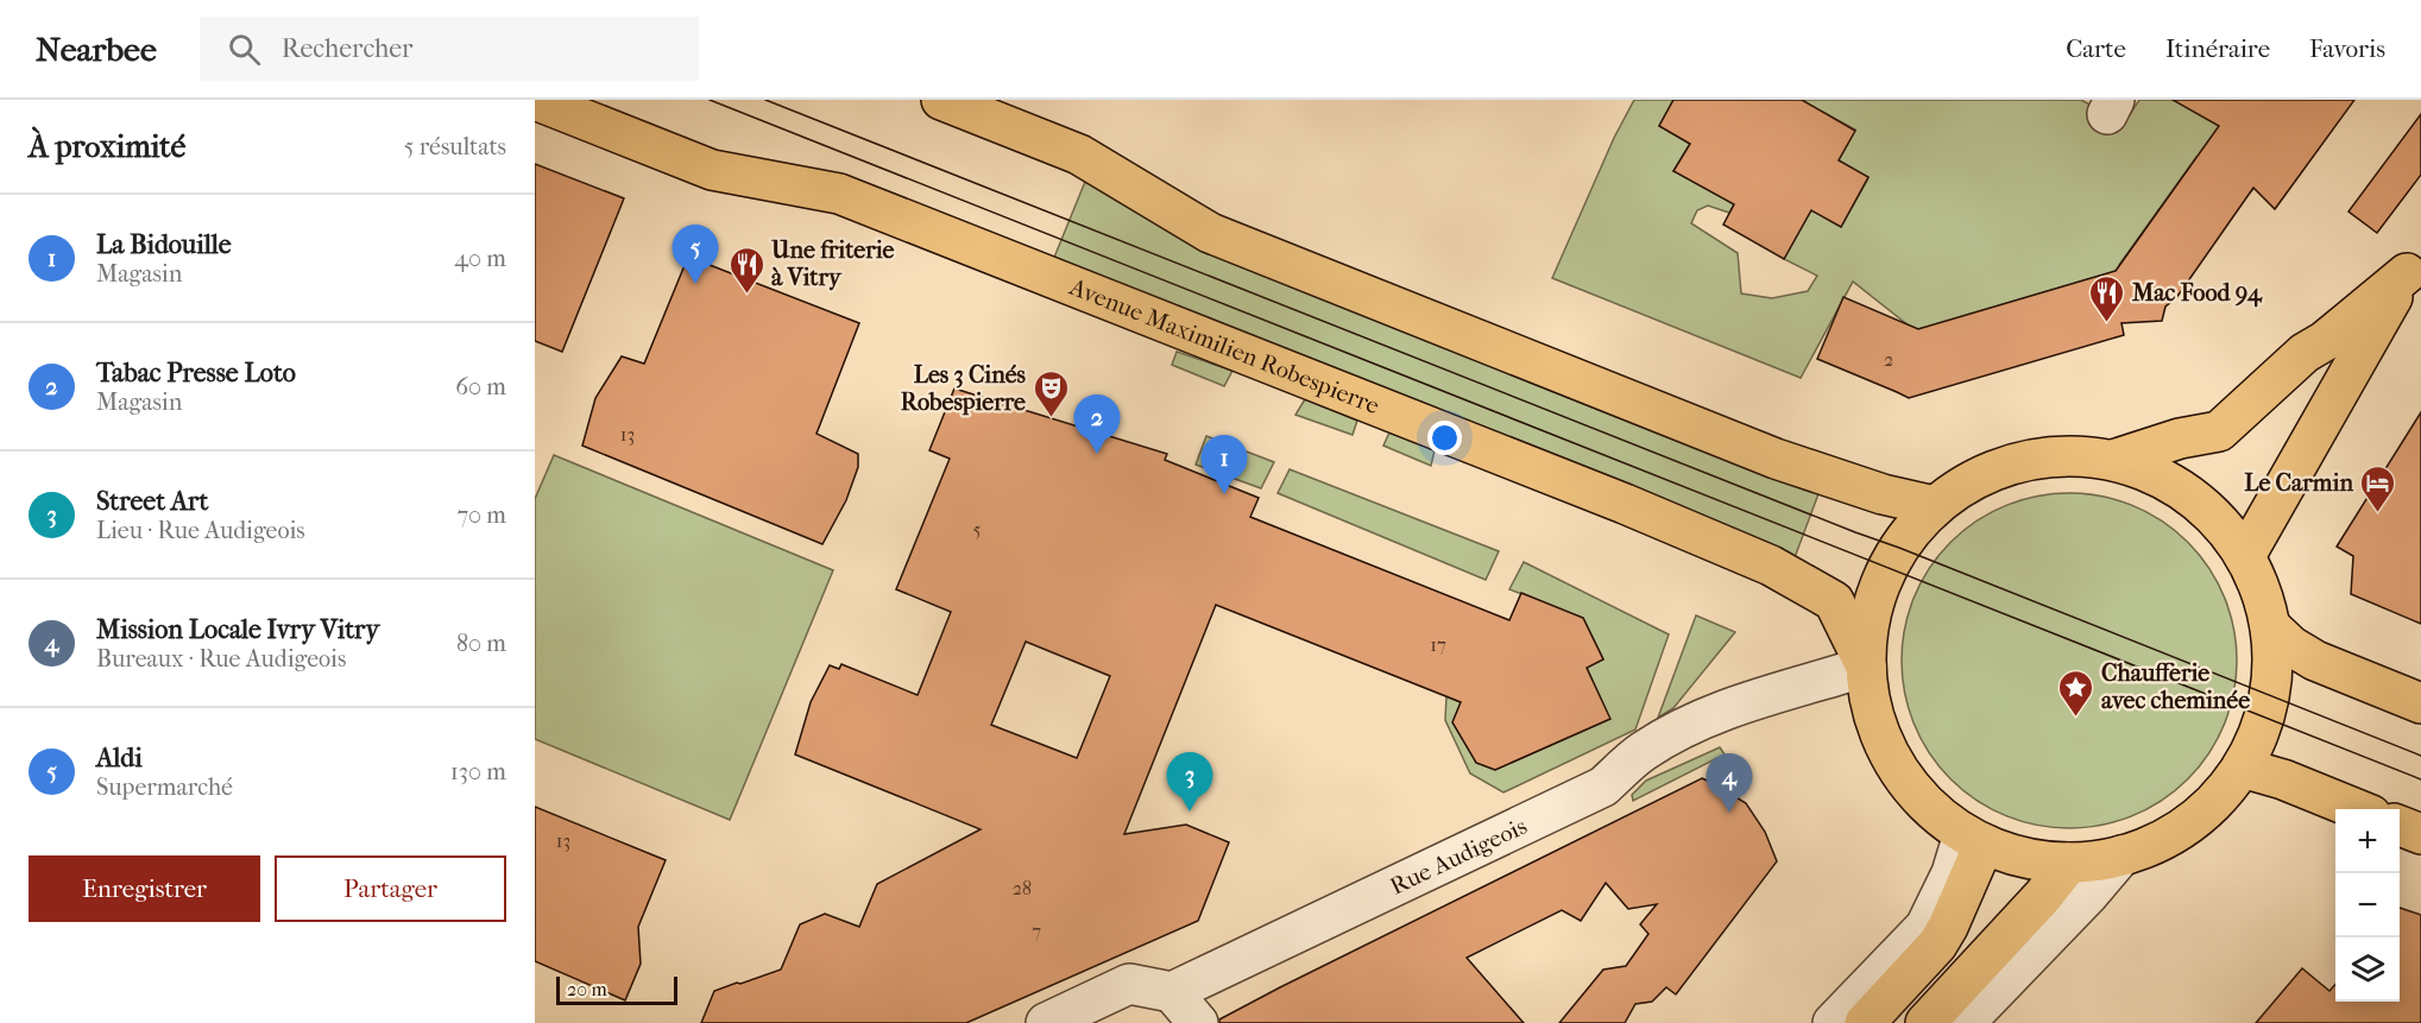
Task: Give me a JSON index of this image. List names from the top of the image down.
{
  "streets": {
    "main road": ["Avenue Maximilien Robespierre"],
    "street": ["Rue Audigeois"]
  },
  "crossings": [
    ["Avenue Maximilien Robespierre", "Rue Audigeois"]
  ],
  "places": {
    "restaurant": ["Une friterie à Vitry", "Mac Food 94"],
    "theatre": ["Les 3 Cinés Robespierre"],
    "hotel": ["Le Carmin"],
    "place": ["Chaufferie avec cheminée"]
  },
  "house_numbers": [
    "2",
    "13",
    "5",
    "17",
    "13",
    "28",
    "7"
  ],
  "scale_bar": "20 m",
  "page": {
    "header": "Nearbee",
    "search": "Rechercher",
    "nav": ["Carte", "Itinéraire", "Favoris"],
    "heading": ["À proximité", "5 résultats"],
    "list": [
      {
        "mark": "1",
        "name": "La Bidouille",
        "note": "Magasin",
        "value": "40 m"
      },
      {
        "mark": "2",
        "name": "Tabac Presse Loto",
        "note": "Magasin",
        "value": "60 m"
      },
      {
        "mark": "3",
        "name": "Street Art",
        "note": "Lieu · Rue Audigeois",
        "value": "70 m"
      },
      {
        "mark": "4",
        "name": "Mission Locale Ivry Vitry",
        "note": "Bureaux · Rue Audigeois",
        "value": "80 m"
      },
      {
        "mark": "5",
        "name": "Aldi",
        "note": "Supermarché",
        "value": "130 m"
      }
    ],
    "pins": [
      "5",
      "2",
      "1",
      "3",
      "4"
    ],
    "map_buttons": ["+", "−"],
    "buttons": ["Enregistrer", "Partager"],
    "scale": "20 m"
  }
}
